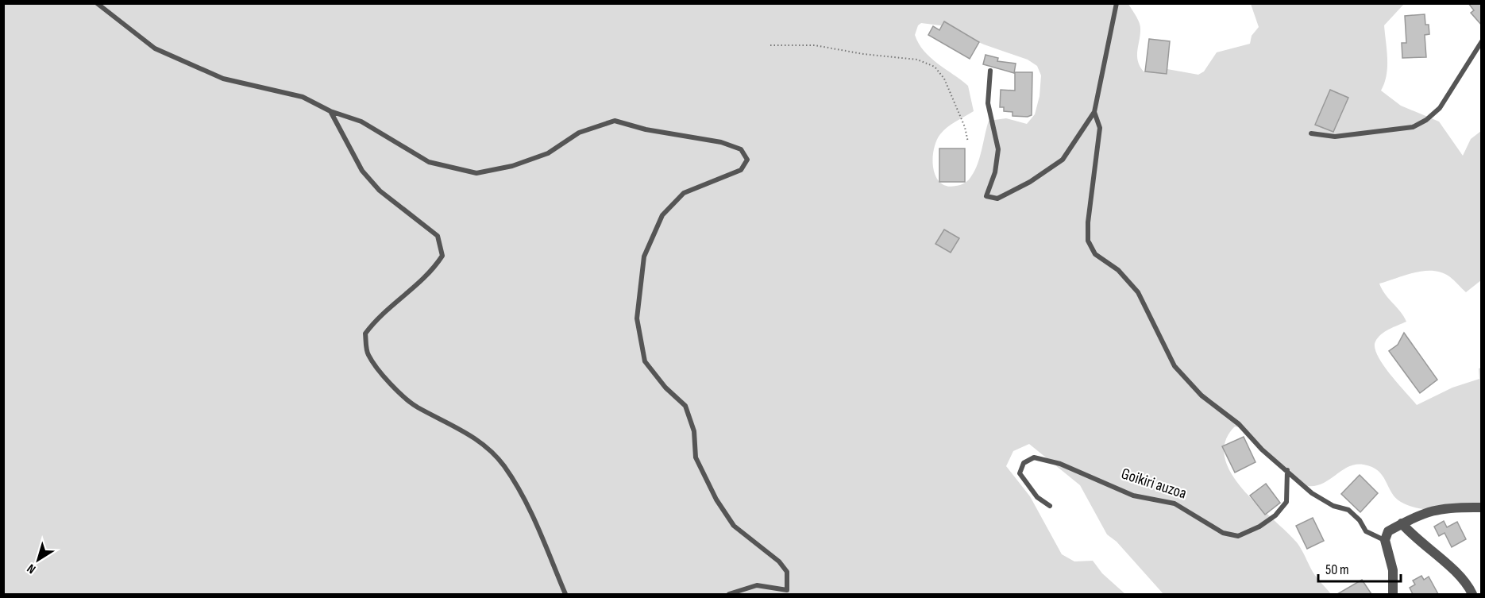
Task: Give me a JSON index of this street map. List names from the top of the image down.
{
  "streets": {
    "lane": ["Goikiri auzoa"]
  },
  "scale_bar": "50 m",
  "north": "bottom left"
}
